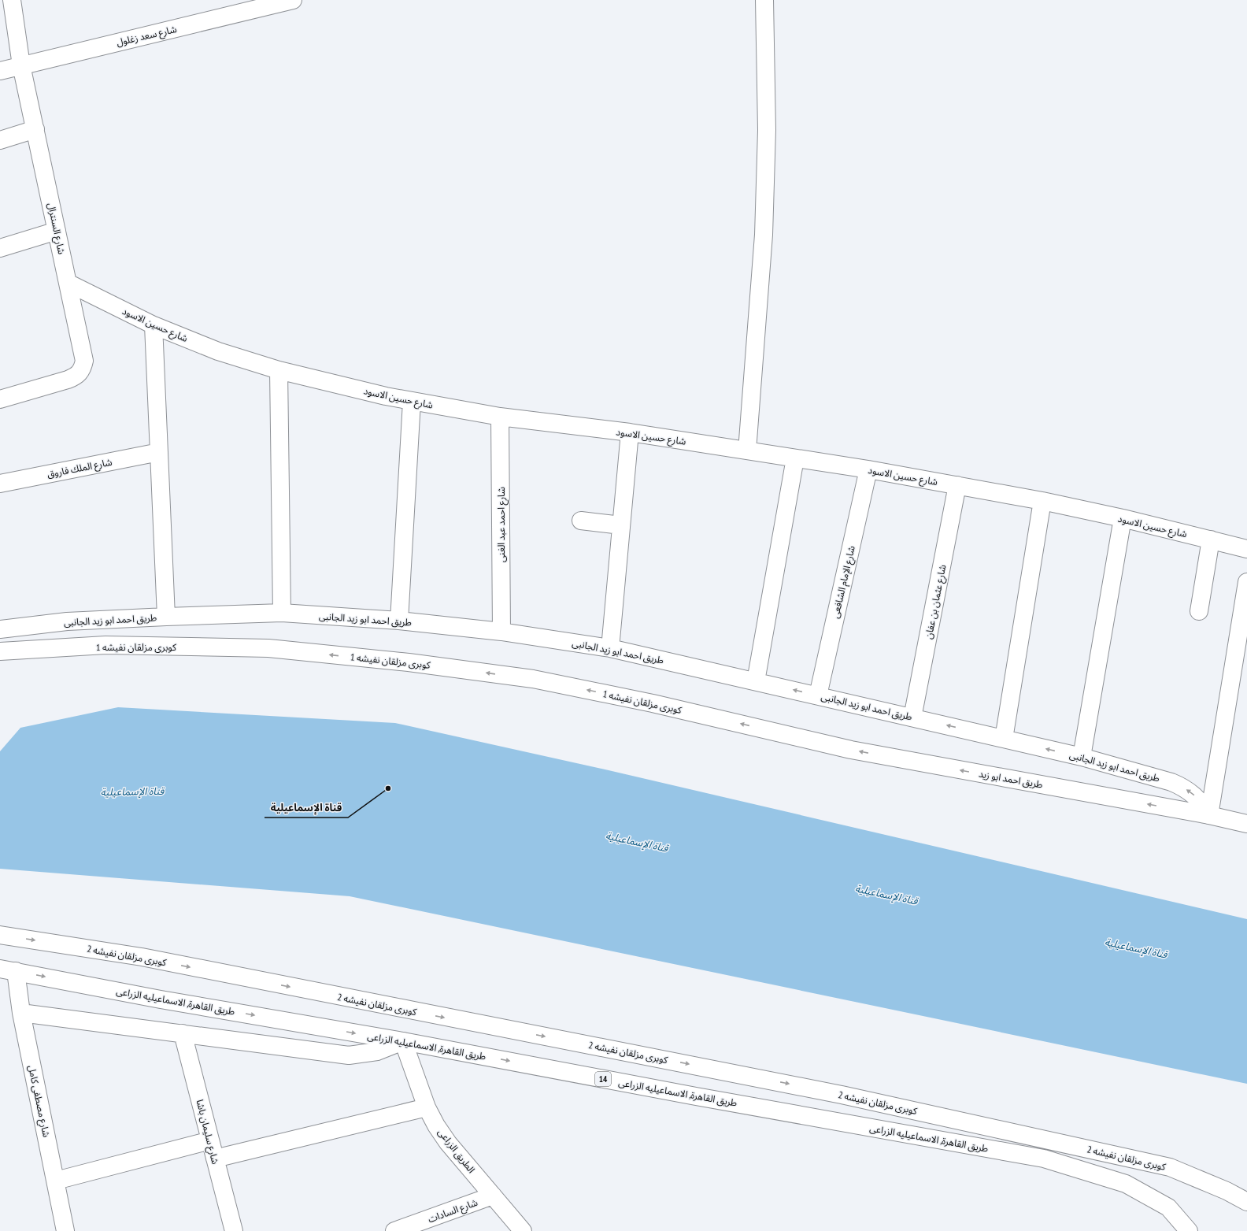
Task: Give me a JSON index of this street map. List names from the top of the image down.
{
  "streets": {
    "main road": [
      "شارع سعد زغلول",
      "شارع السنترال",
      "شارع حسين الاسود",
      "شارع الملك فاروق",
      "شارع احمد عبد الغنى",
      "شارع الإمام الشافعى",
      "شارع عثمان بن عفان",
      "طريق احمد ابو زيد الجانبى",
      "كوبرى مزلقان نفيشه 1",
      "طريق احمد ابو زيد",
      "كوبرى مزلقان نفيشه 2",
      "طريق القاهرة, الاسماعيليه الزراعى",
      "14",
      "شارع مصطفى كامل",
      "شارع سليمان باشا",
      "الطريق الزراعى",
      "شارع السادات"
    ]
  },
  "crossings": [
    ["شارع سعد زغلول", "شارع السنترال"],
    ["شارع السنترال", "شارع حسين الاسود"],
    ["شارع حسين الاسود", "شارع احمد عبد الغنى"],
    ["شارع حسين الاسود", "شارع الإمام الشافعى"],
    ["شارع حسين الاسود", "شارع عثمان بن عفان"],
    ["شارع احمد عبد الغنى", "طريق احمد ابو زيد الجانبى"],
    ["شارع الإمام الشافعى", "طريق احمد ابو زيد الجانبى"],
    ["شارع عثمان بن عفان", "طريق احمد ابو زيد الجانبى"],
    ["طريق احمد ابو زيد الجانبى", "طريق احمد ابو زيد"],
    ["كوبرى مزلقان نفيشه 1", "طريق احمد ابو زيد"],
    ["طريق القاهرة, الاسماعيليه الزراعى", "شارع مصطفى كامل"],
    ["طريق القاهرة, الاسماعيليه الزراعى", "الطريق الزراعى"],
    ["الطريق الزراعى", "شارع السادات"]
  ],
  "one_way": ["كوبرى مزلقان نفيشه 1", "طريق احمد ابو زيد"],
  "water": ["قناة الإسماعيلية"],
  "places": ["قناة الإسماعيلية"]
}
